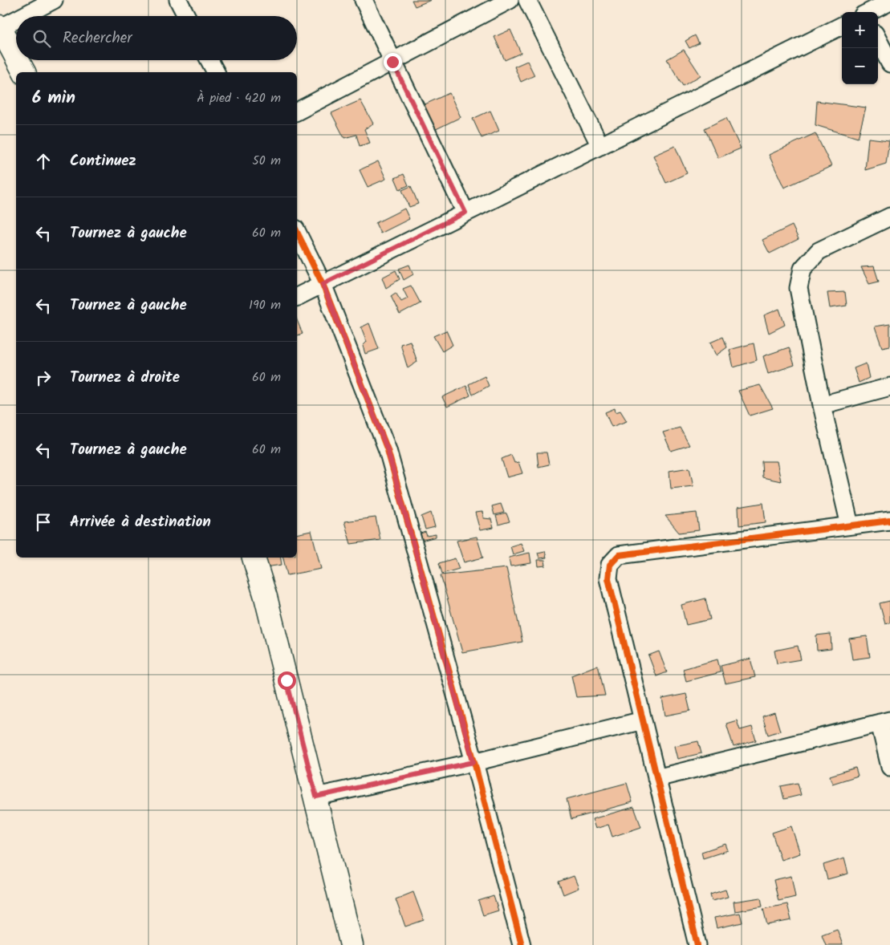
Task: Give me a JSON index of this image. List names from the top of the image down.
{
  "page": {
    "map_buttons": ["+", "−"],
    "search": "Rechercher",
    "heading": ["6 min", "À pied · 420 m"],
    "list": [
      ["Continuez", "50 m"],
      ["Tournez à gauche", "60 m"],
      ["Tournez à gauche", "190 m"],
      ["Tournez à droite", "60 m"],
      ["Tournez à gauche", "60 m"],
      "Arrivée à destination"
    ]
  }
}
